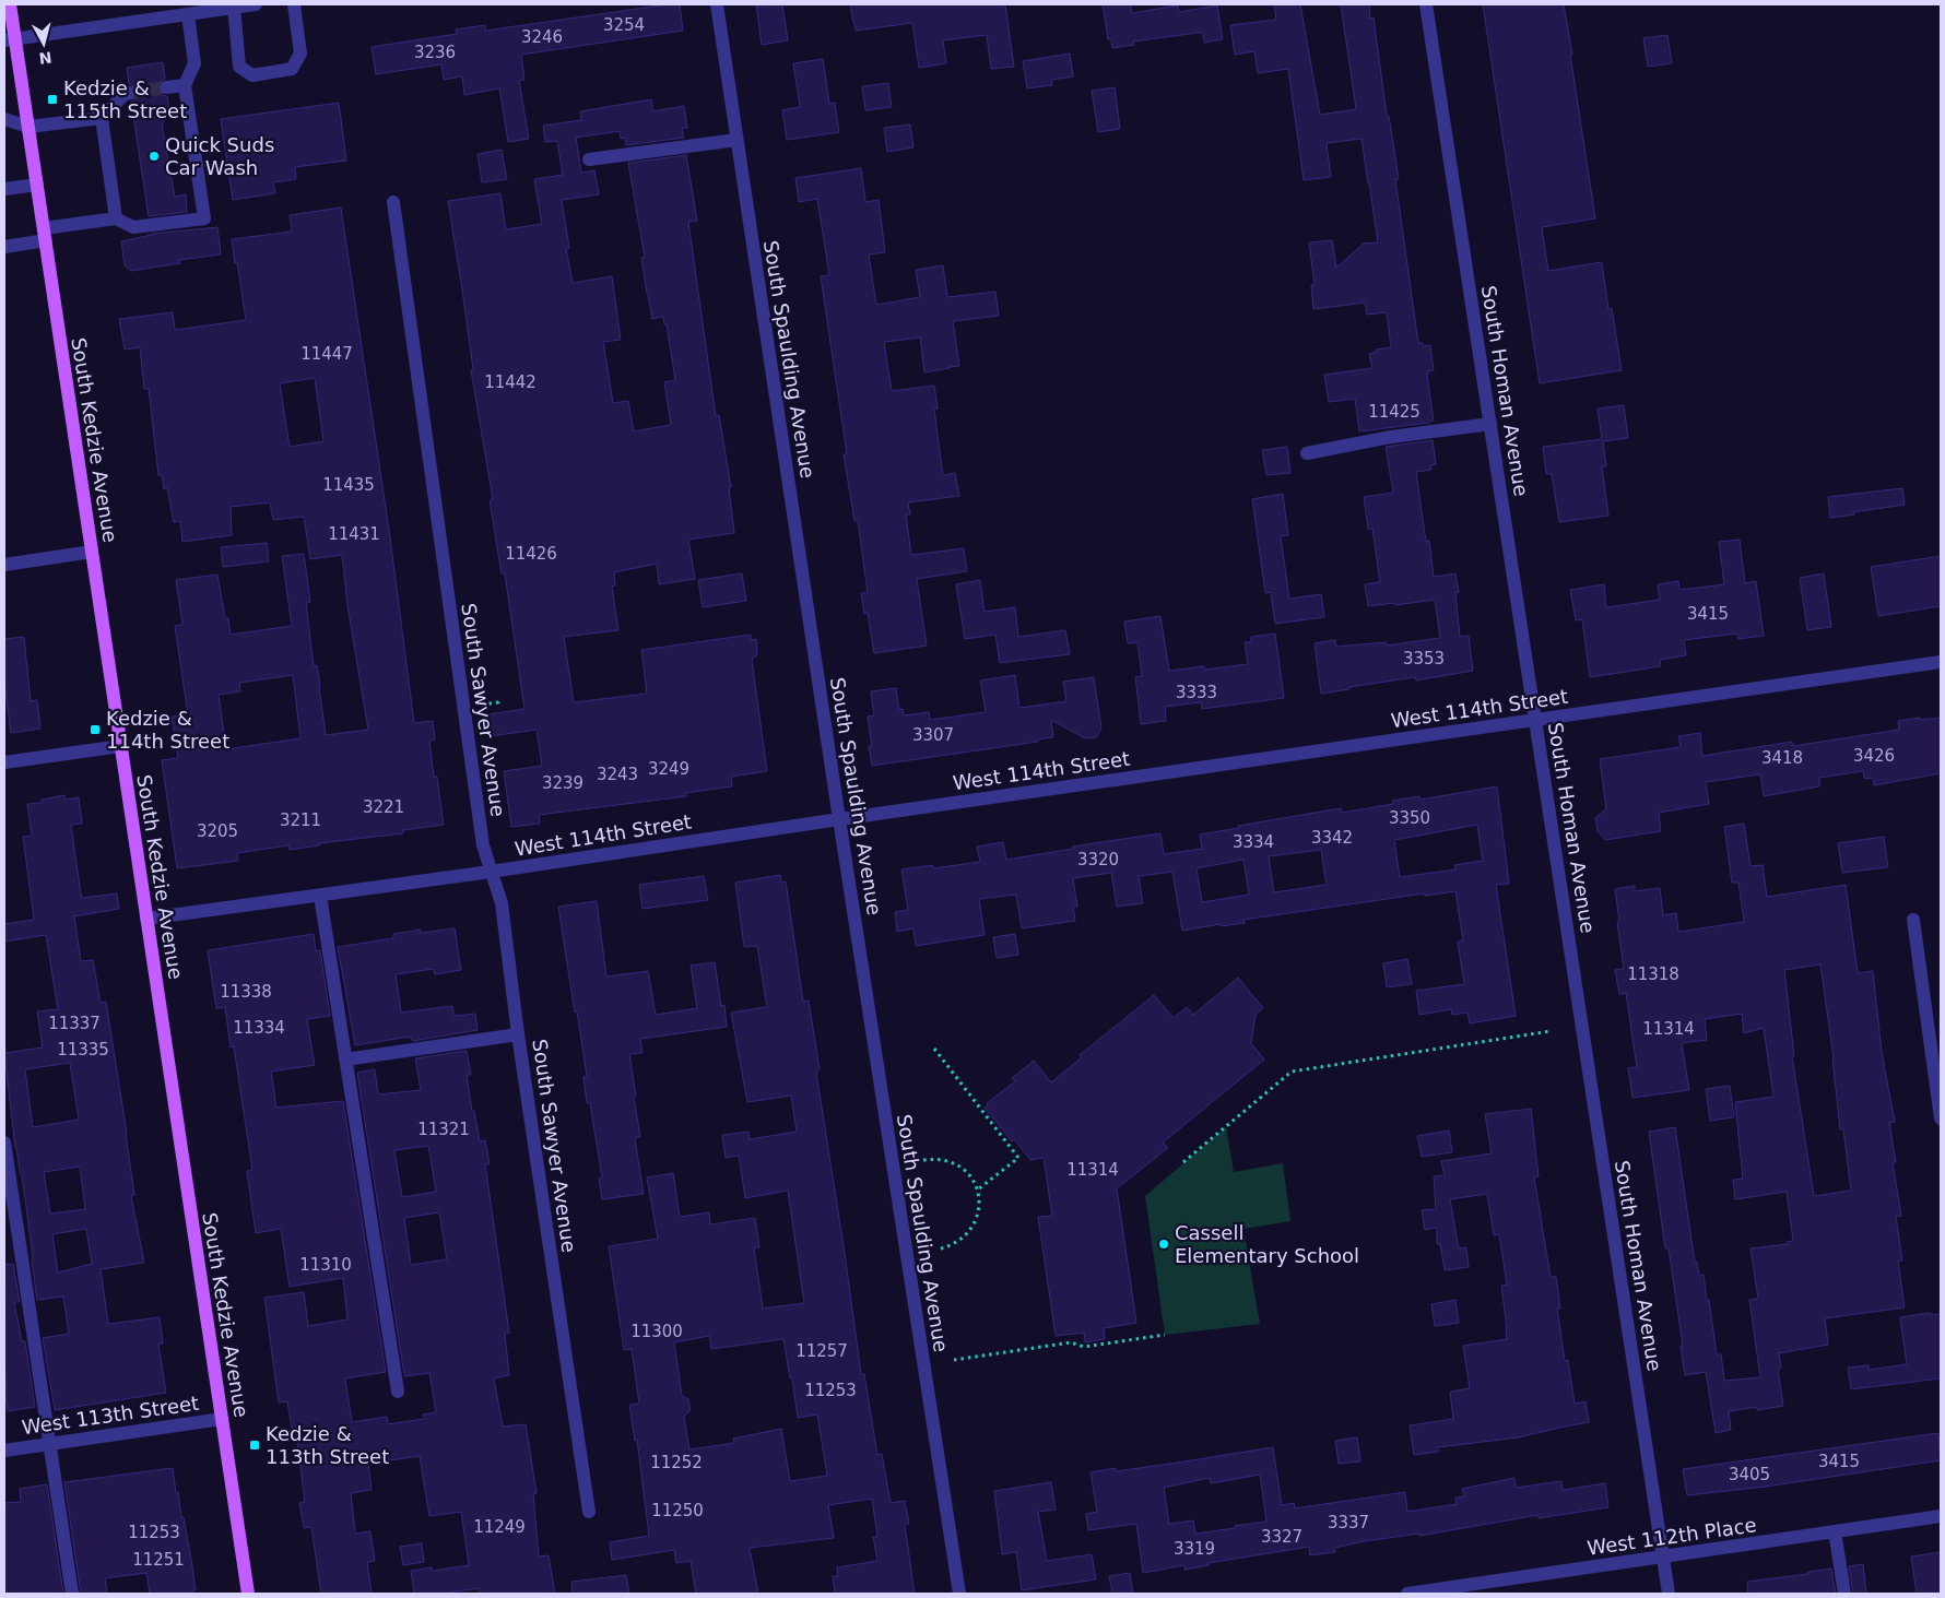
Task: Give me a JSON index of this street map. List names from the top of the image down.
{
  "streets": {
    "main road": ["South Kedzie Avenue"],
    "street": [
      "South Spaulding Avenue",
      "South Homan Avenue",
      "West 114th Street",
      "South Sawyer Avenue",
      "West 113th Street",
      "West 112th Place"
    ]
  },
  "crossings": [
    ["South Spaulding Avenue", "West 114th Street"],
    ["South Homan Avenue", "West 114th Street"],
    ["South Homan Avenue", "West 112th Place"],
    ["South Kedzie Avenue", "West 114th Street"],
    ["South Kedzie Avenue", "West 113th Street"],
    ["West 114th Street", "South Sawyer Avenue"]
  ],
  "places": {
    "transit": ["Kedzie & 115th Street", "Kedzie & 114th Street", "Kedzie & 113th Street"],
    "other": ["Quick Suds Car Wash", "Cassell Elementary School"]
  },
  "house_numbers": [
    "3254",
    "3246",
    "3236",
    "11447",
    "11442",
    "11425",
    "11435",
    "11431",
    "11426",
    "3415",
    "3353",
    "3333",
    "3307",
    "3426",
    "3418",
    "3249",
    "3243",
    "3239",
    "3221",
    "3350",
    "3211",
    "3205",
    "3342",
    "3334",
    "3320",
    "11318",
    "11338",
    "11337",
    "11334",
    "11314",
    "11335",
    "11321",
    "11314",
    "11310",
    "11300",
    "11257",
    "11253",
    "3415",
    "11252",
    "3405",
    "11250",
    "3337",
    "11249",
    "11253",
    "3327",
    "3319",
    "11251"
  ],
  "north": "bottom"
}
